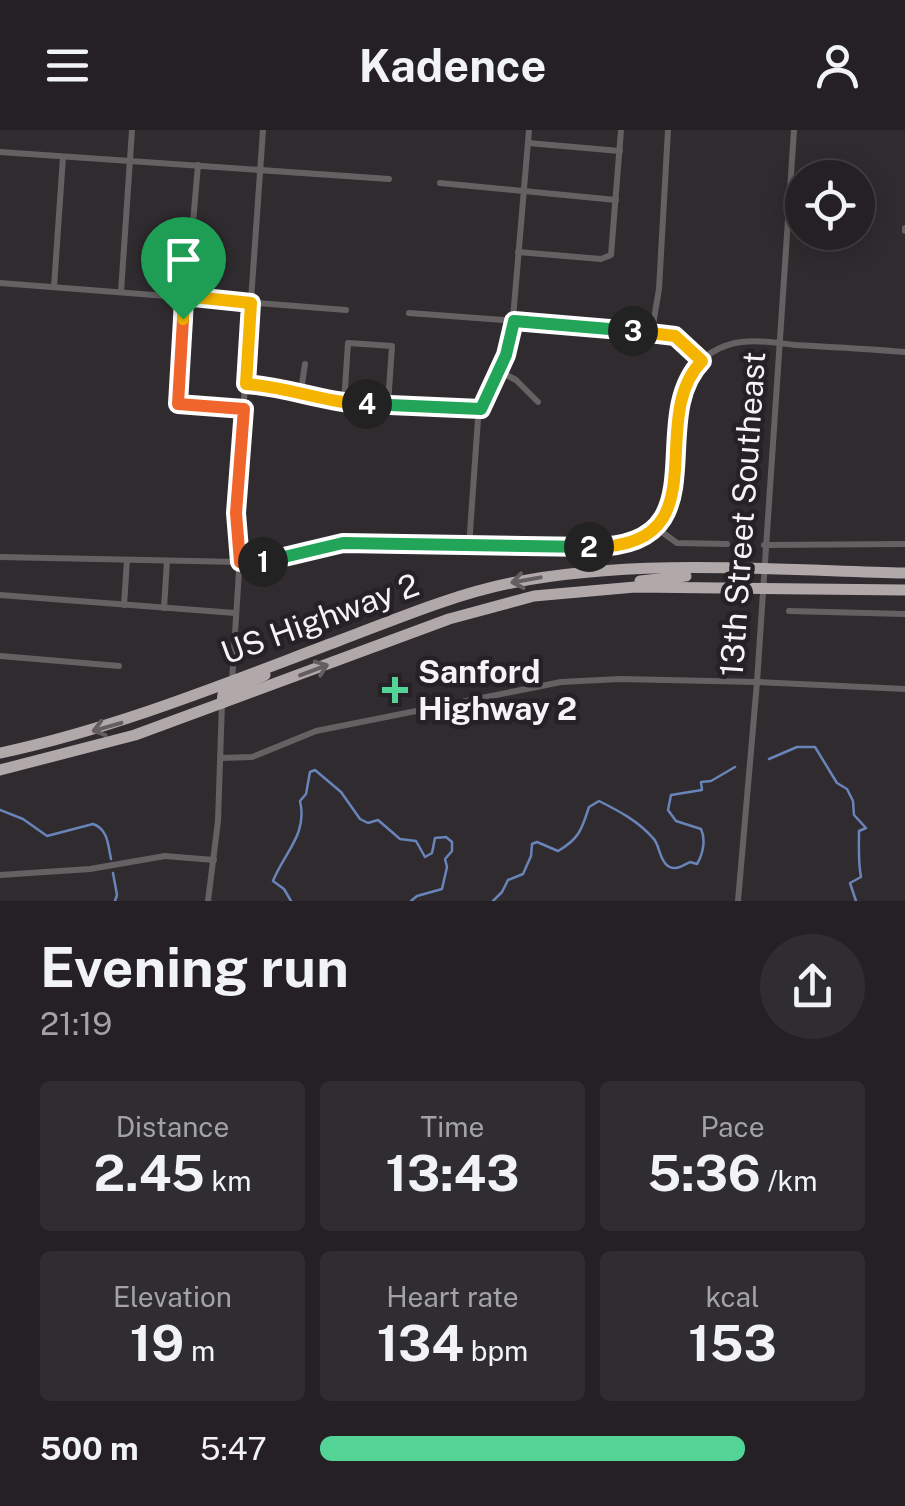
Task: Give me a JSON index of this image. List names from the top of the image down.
{
  "streets": {
    "highway": ["US Highway 2"],
    "street": ["13th Street Southeast"]
  },
  "crossings": [
    ["13th Street Southeast", "US Highway 2"]
  ],
  "places": {
    "health": ["Sanford Highway 2"]
  },
  "page": {
    "header": "Kadence",
    "pins": [
      "3",
      "4",
      "2",
      "1"
    ],
    "heading": ["Evening run", "21:19"],
    "stats": [
      ["Distance", "2.45 km"],
      ["Time", "13:43"],
      ["Pace", "5:36 /km"],
      ["Elevation", "19 m"],
      ["Heart rate", "134 bpm"],
      ["kcal", "153"]
    ],
    "list": [
      {
        "name": "500 m",
        "note": "5:47"
      }
    ]
  }
}
